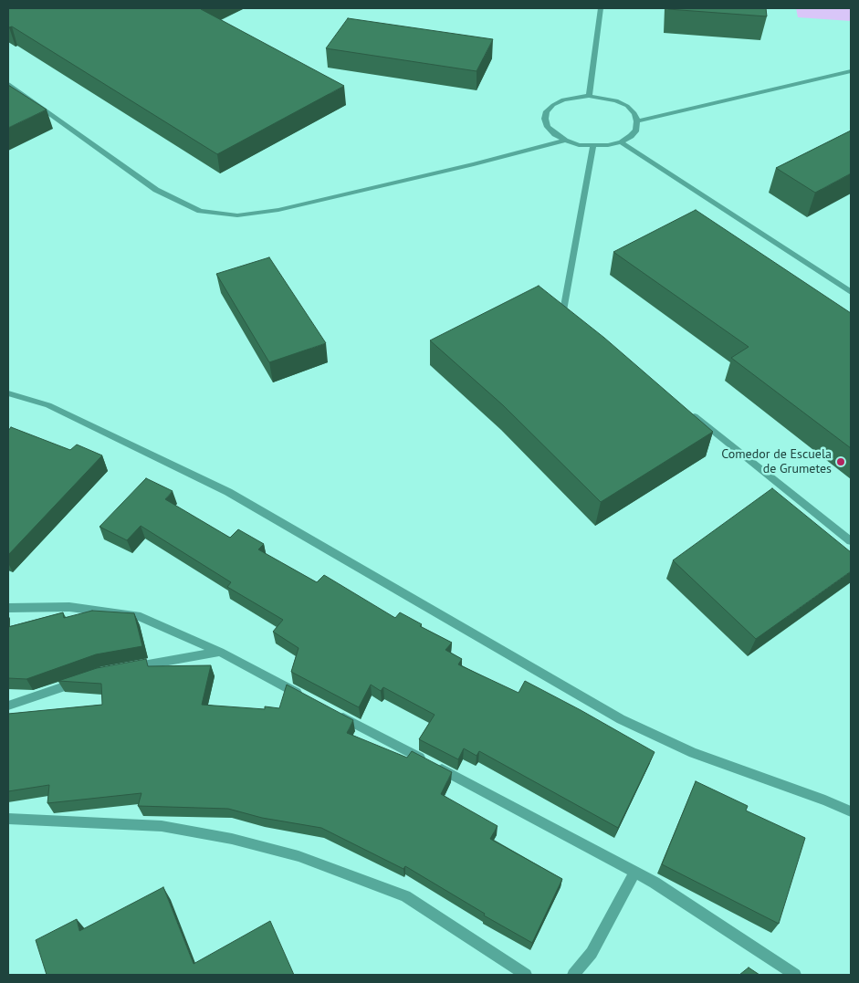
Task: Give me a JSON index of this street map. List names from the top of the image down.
{
  "places": ["Comedor de Escuela de Grumetes"]
}
